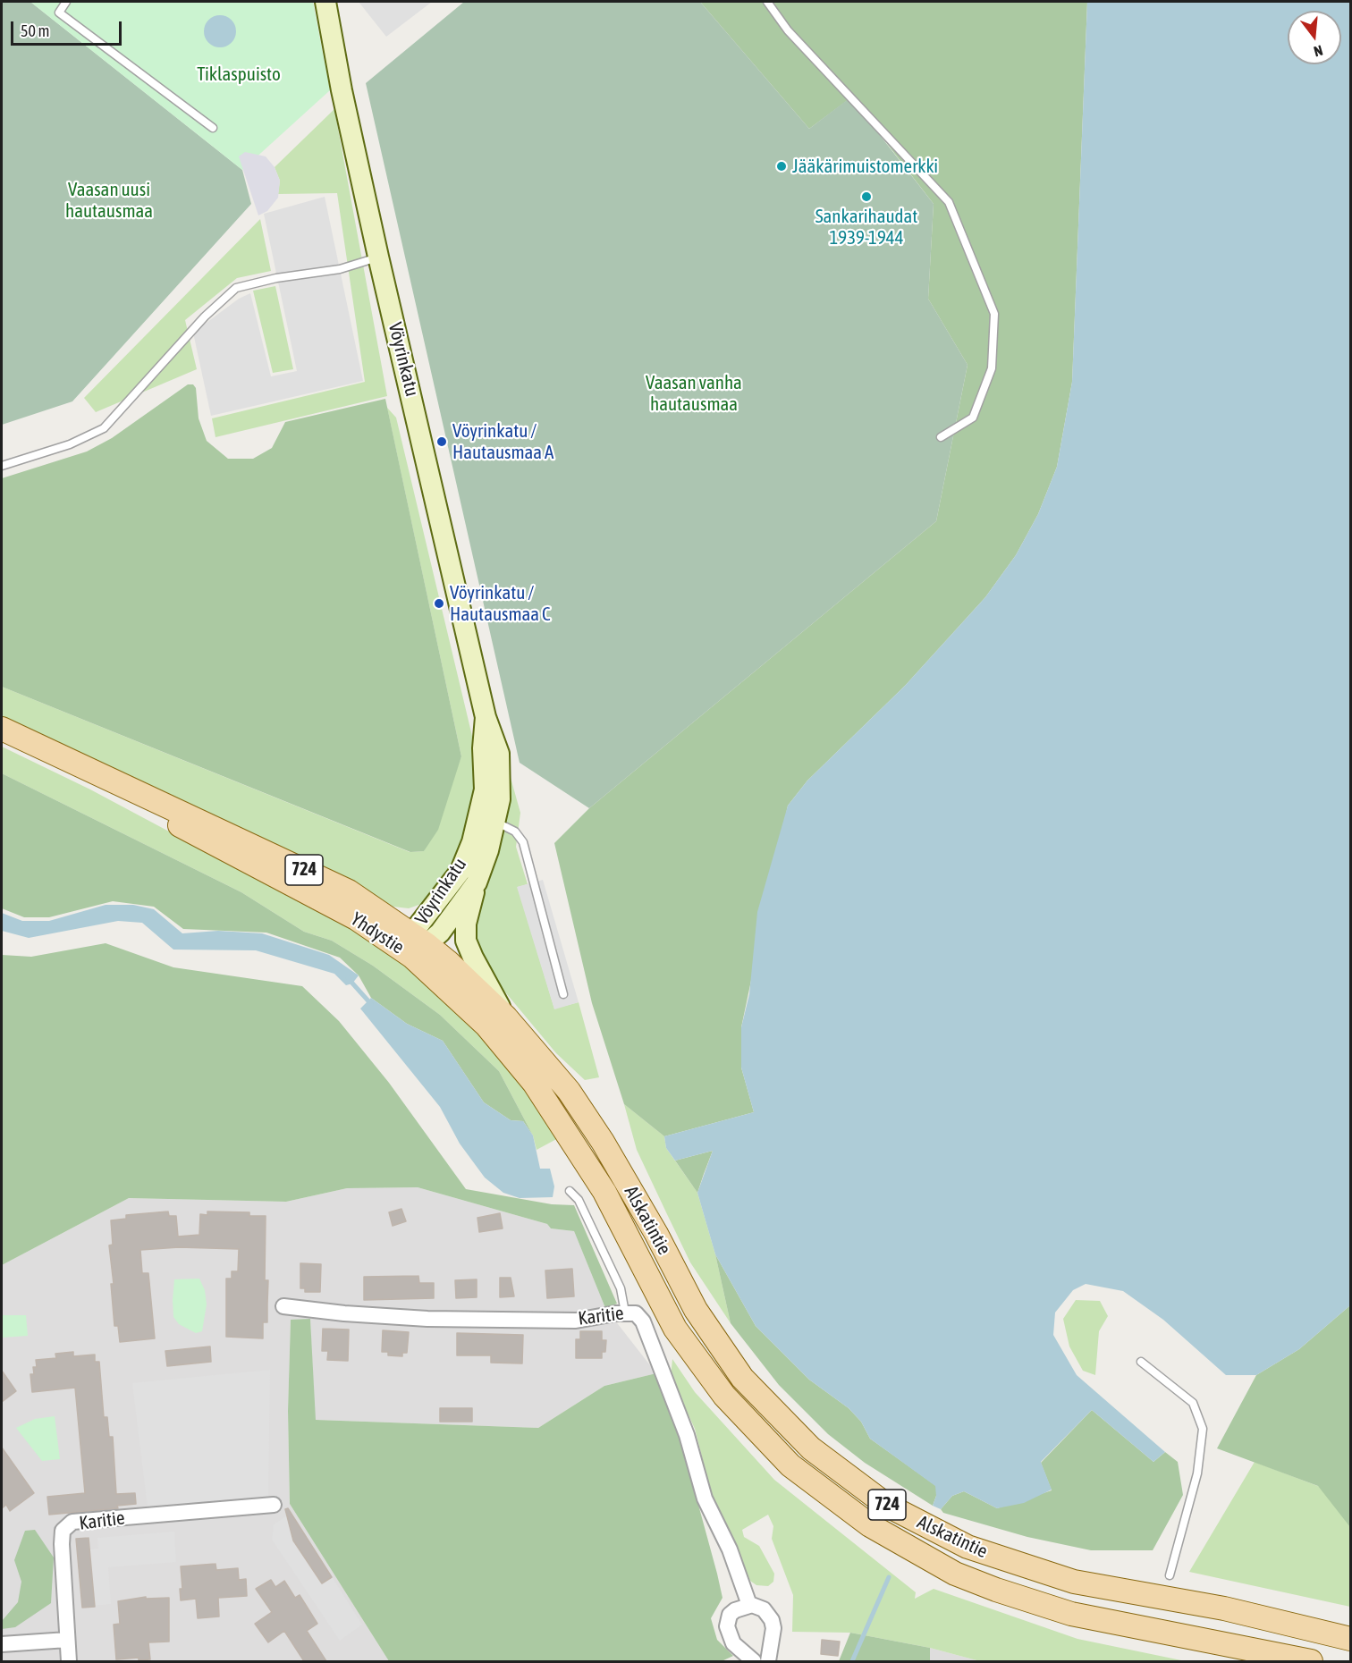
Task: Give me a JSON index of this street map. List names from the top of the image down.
{
  "streets": {
    "main road": [
      "Vöyrinkatu",
      "724",
      "Yhdystie",
      "Alskatintie"
    ],
    "street": ["Karitie"]
  },
  "crossings": [
    ["Vöyrinkatu", "Yhdystie"],
    ["Yhdystie", "Alskatintie"]
  ],
  "parks": ["Tiklaspuisto", "Vaasan uusi hautausmaa", "Vaasan vanha hautausmaa"],
  "places": [
    "Jääkärimuistomerkki",
    "Sankarihaudat 1939-1944",
    "Vöyrinkatu / Hautausmaa A",
    "Vöyrinkatu / Hautausmaa C"
  ],
  "scale_bar": "50 m",
  "north": "bottom"
}
